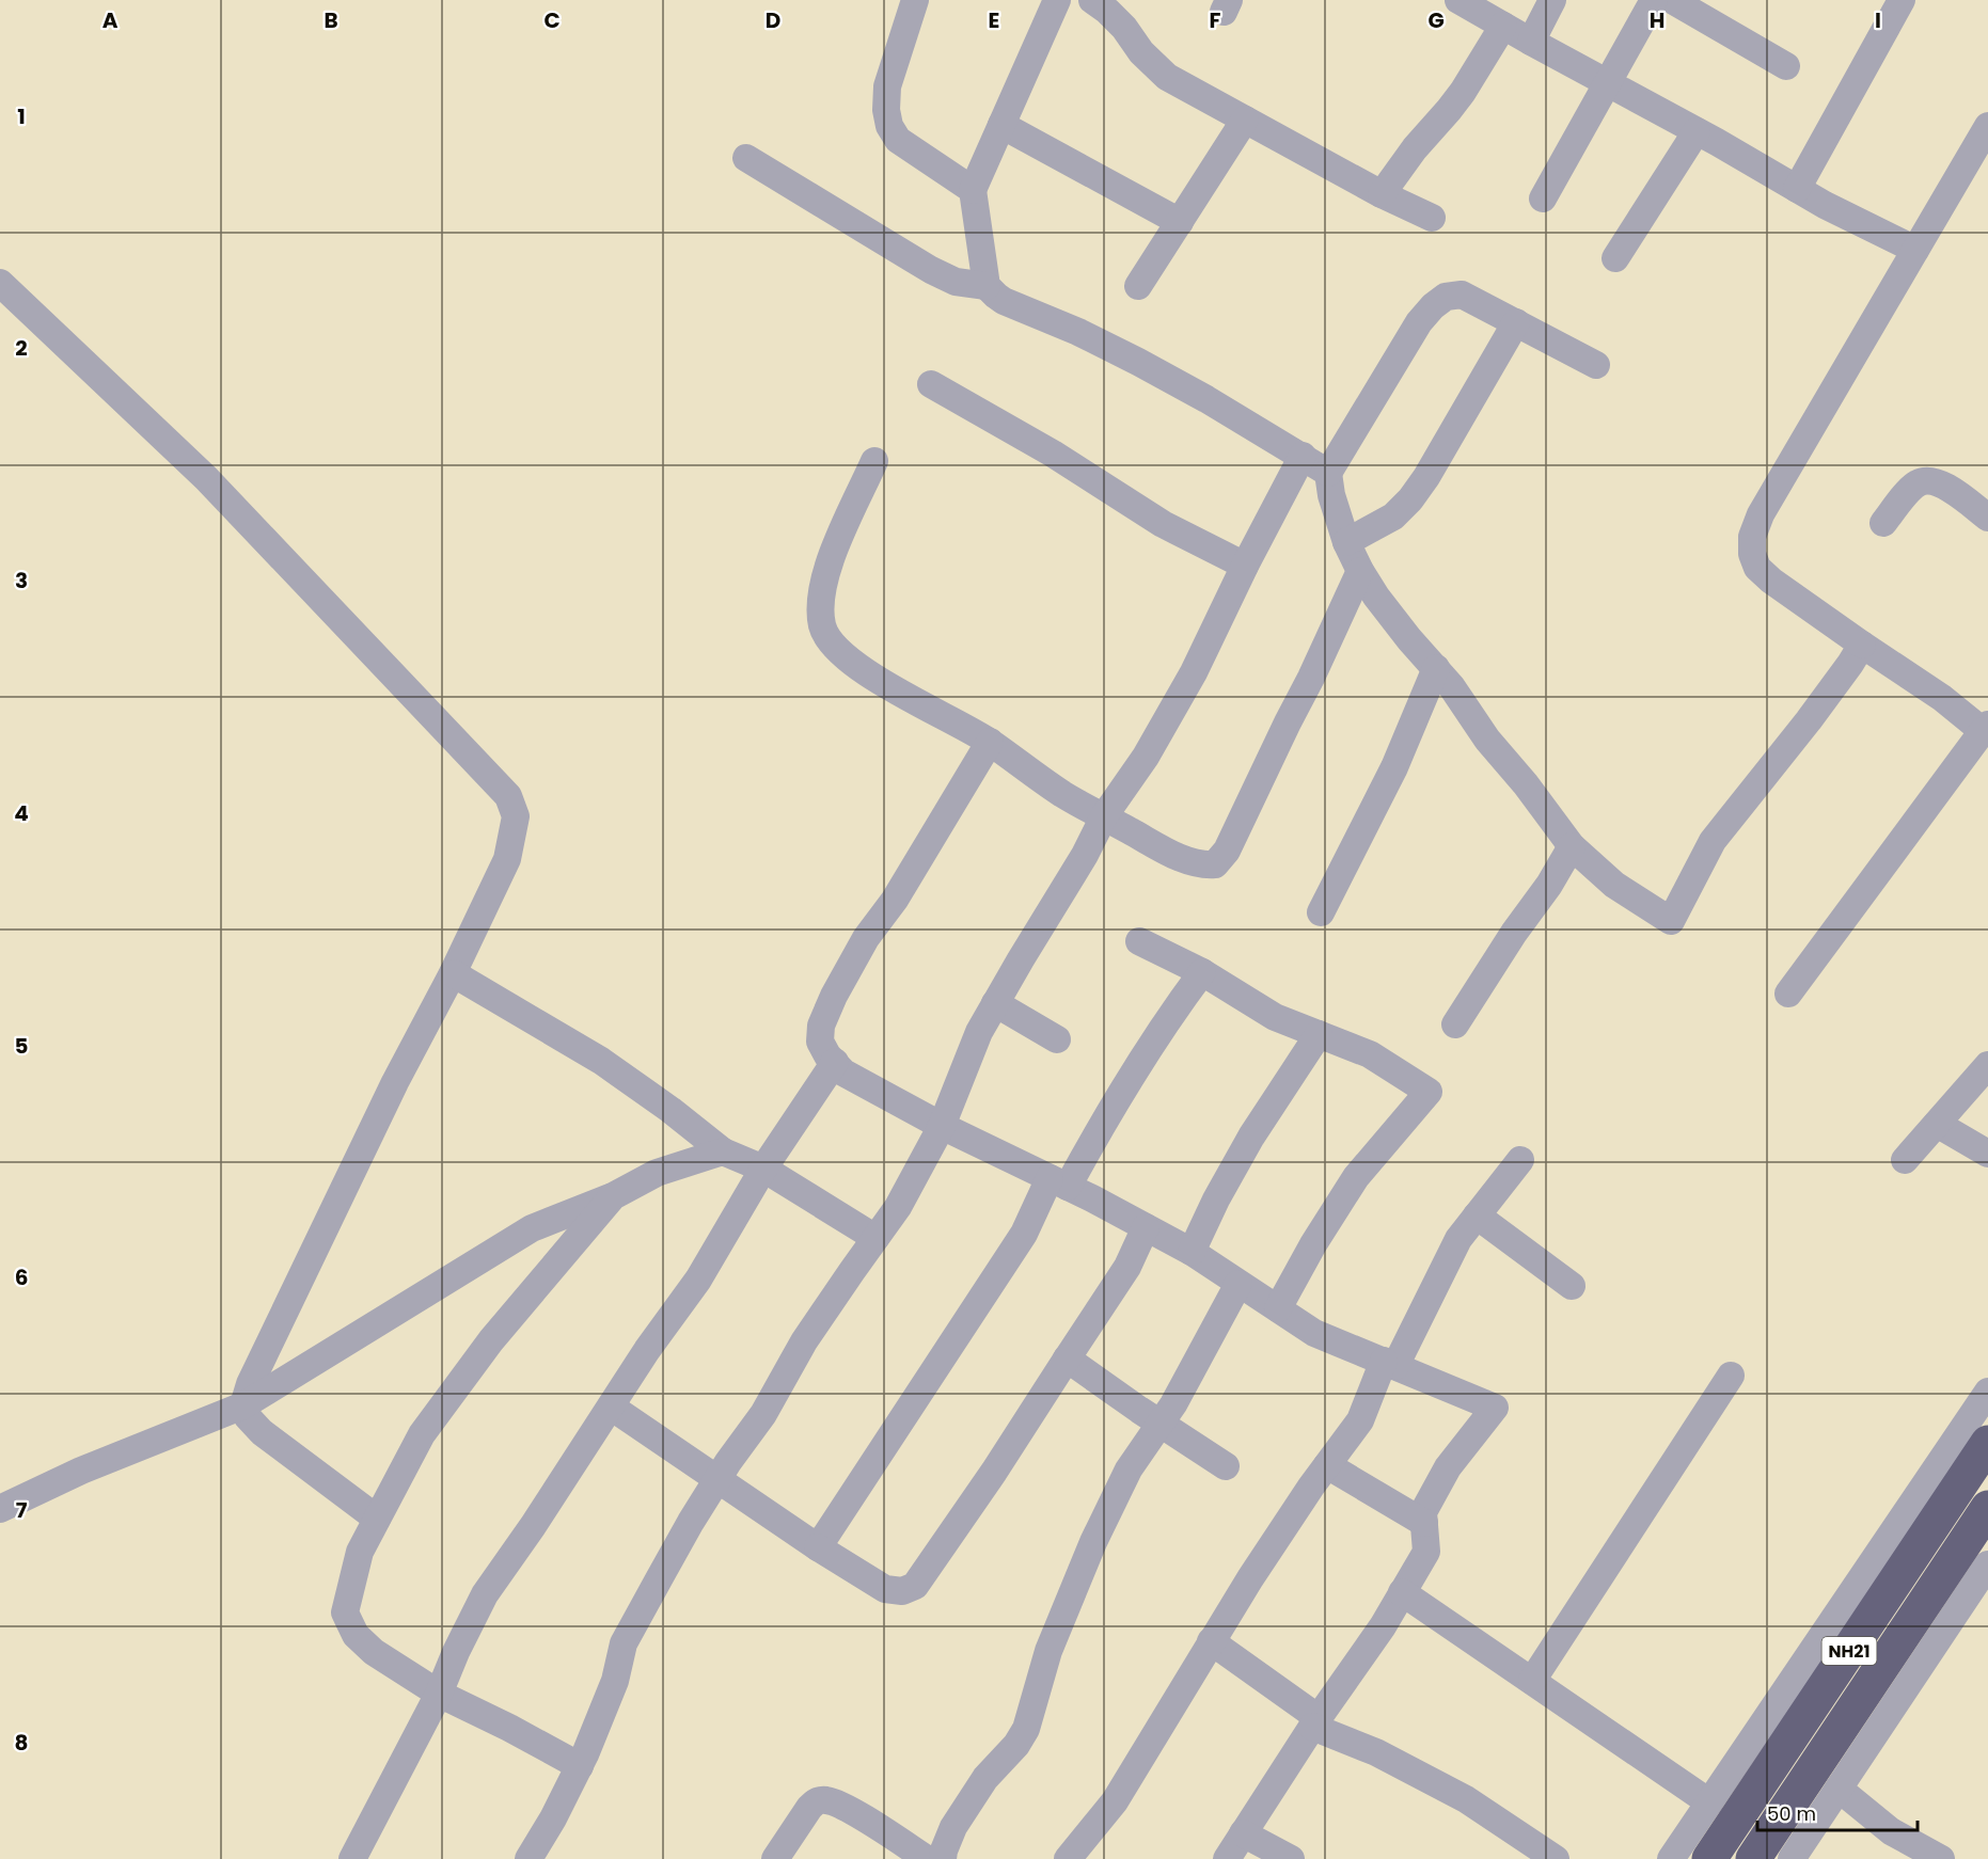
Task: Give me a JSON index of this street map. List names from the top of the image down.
{
  "streets": {
    "highway": ["NH21"]
  },
  "scale_bar": "50 m",
  "grid": {
    "columns": [
      "A",
      "B",
      "C",
      "D",
      "E",
      "F",
      "G",
      "H",
      "I"
    ],
    "rows": [
      "1",
      "2",
      "3",
      "4",
      "5",
      "6",
      "7",
      "8"
    ]
  }
}
